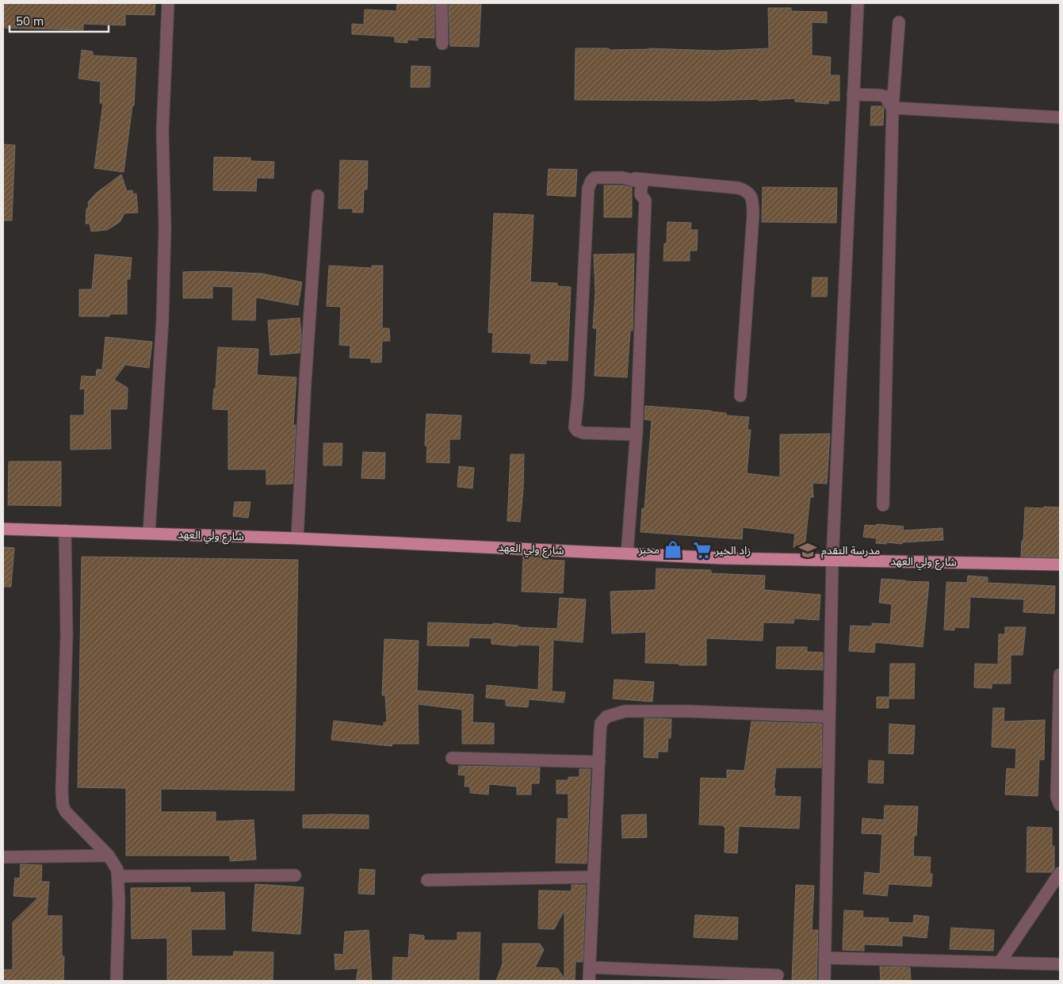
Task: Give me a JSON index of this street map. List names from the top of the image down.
{
  "streets": {
    "main road": ["شارع ولي العهد"]
  },
  "places": {
    "shop": ["مخبز"],
    "supermarket": ["زاد الخير"],
    "school or university": ["مدرسة التقدم"]
  },
  "scale_bar": "50 m"
}
